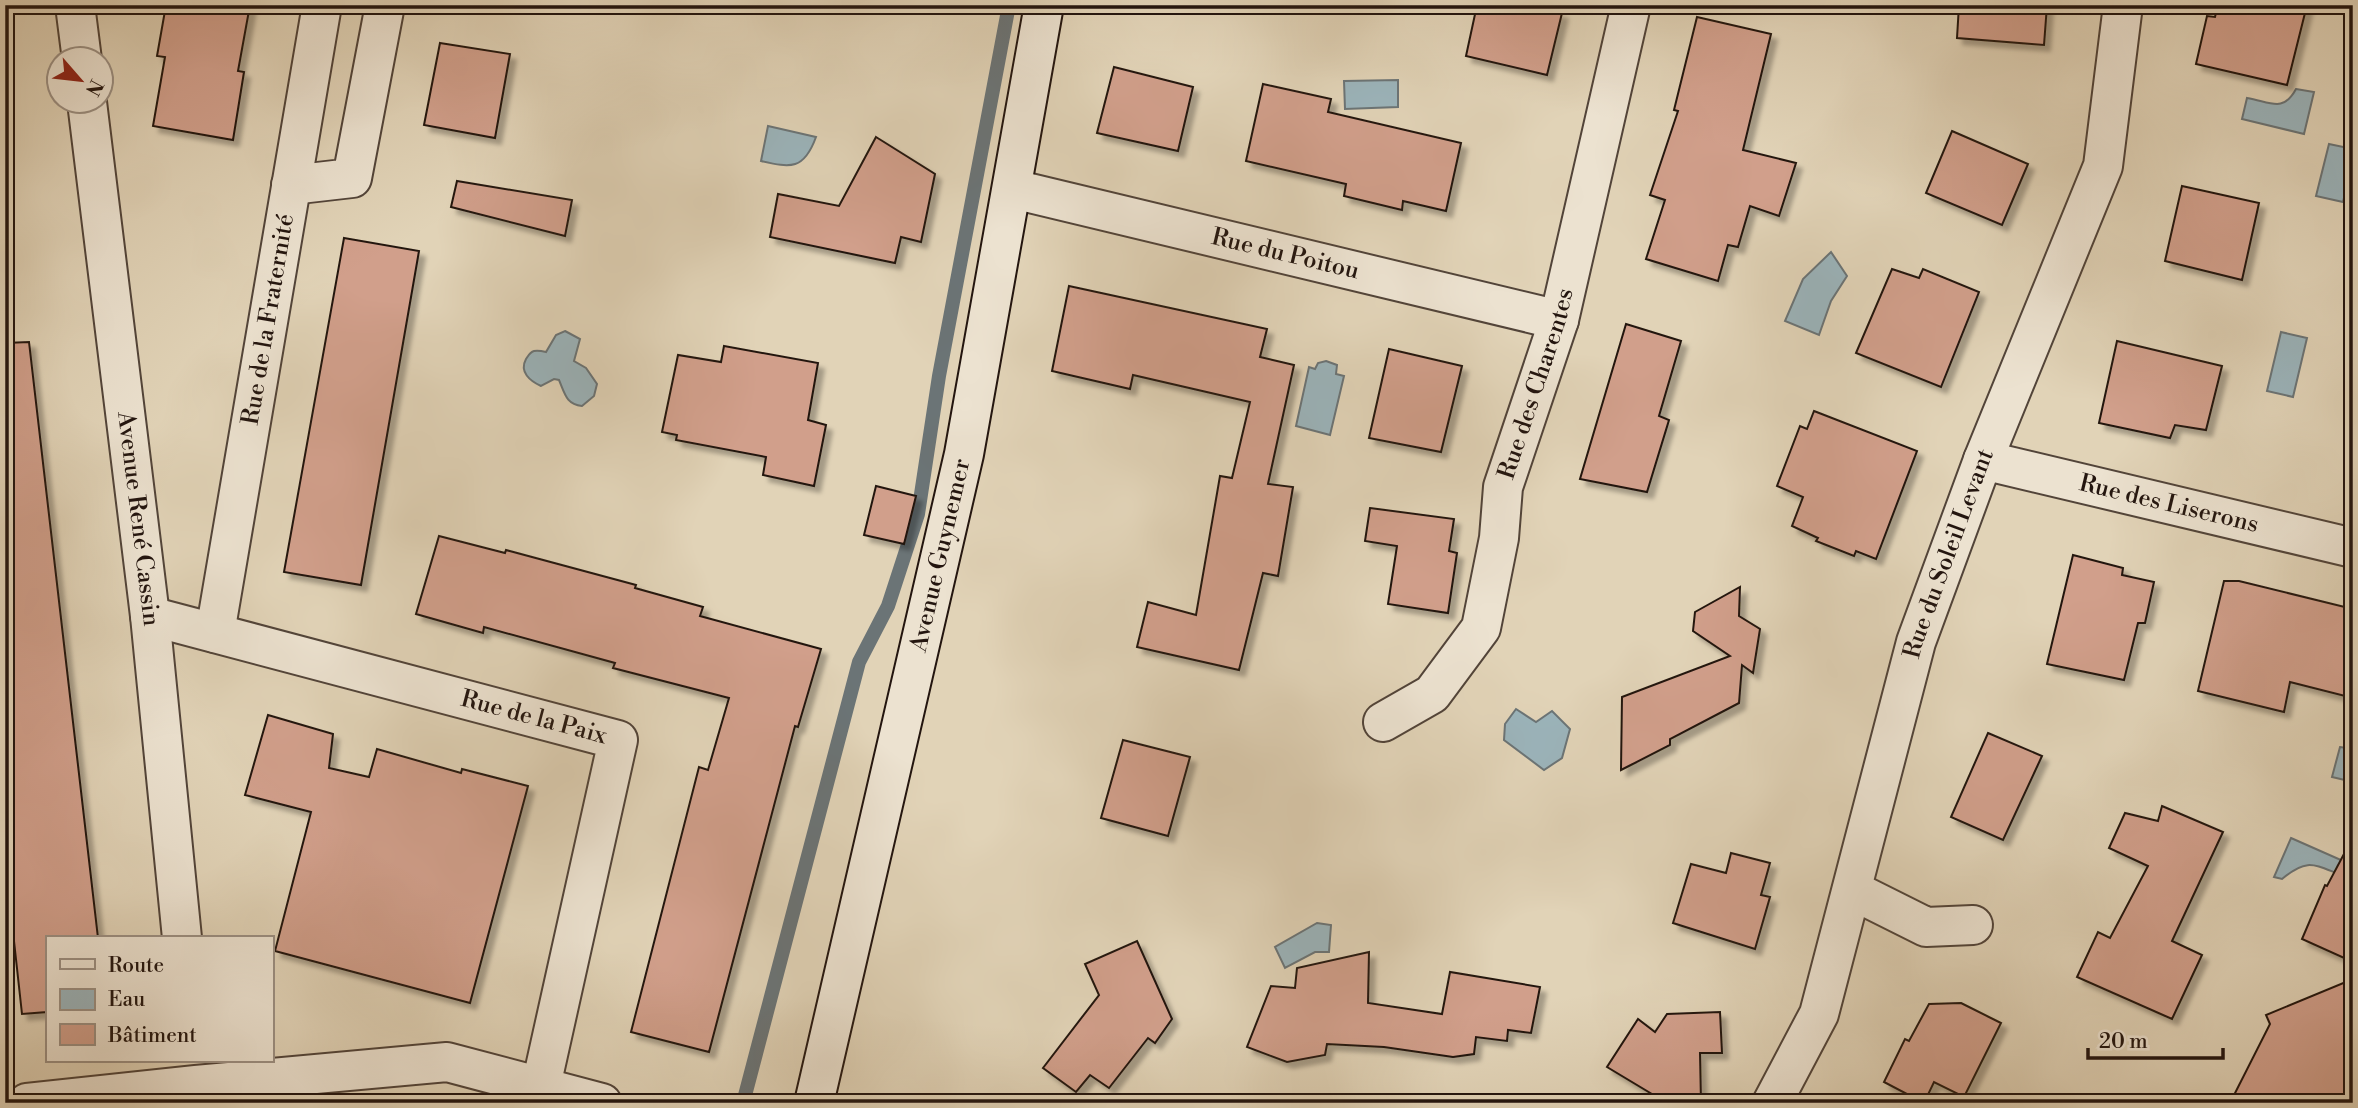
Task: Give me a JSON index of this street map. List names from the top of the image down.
{
  "streets": {
    "street": [
      "Rue du Poitou",
      "Rue de la Fraternité",
      "Rue des Charentes",
      "Rue des Liserons",
      "Avenue René Cassin",
      "Rue du Soleil Levant",
      "Avenue Guynemer",
      "Rue de la Paix"
    ]
  },
  "crossings": [
    ["Rue du Poitou", "Rue des Charentes"],
    ["Rue du Poitou", "Avenue Guynemer"],
    ["Rue de la Fraternité", "Rue de la Paix"],
    ["Rue des Liserons", "Rue du Soleil Levant"],
    ["Avenue René Cassin", "Rue de la Paix"]
  ],
  "legend": ["Route", "Eau", "Bâtiment"],
  "scale_bar": "20 m",
  "north": "bottom right"
}
